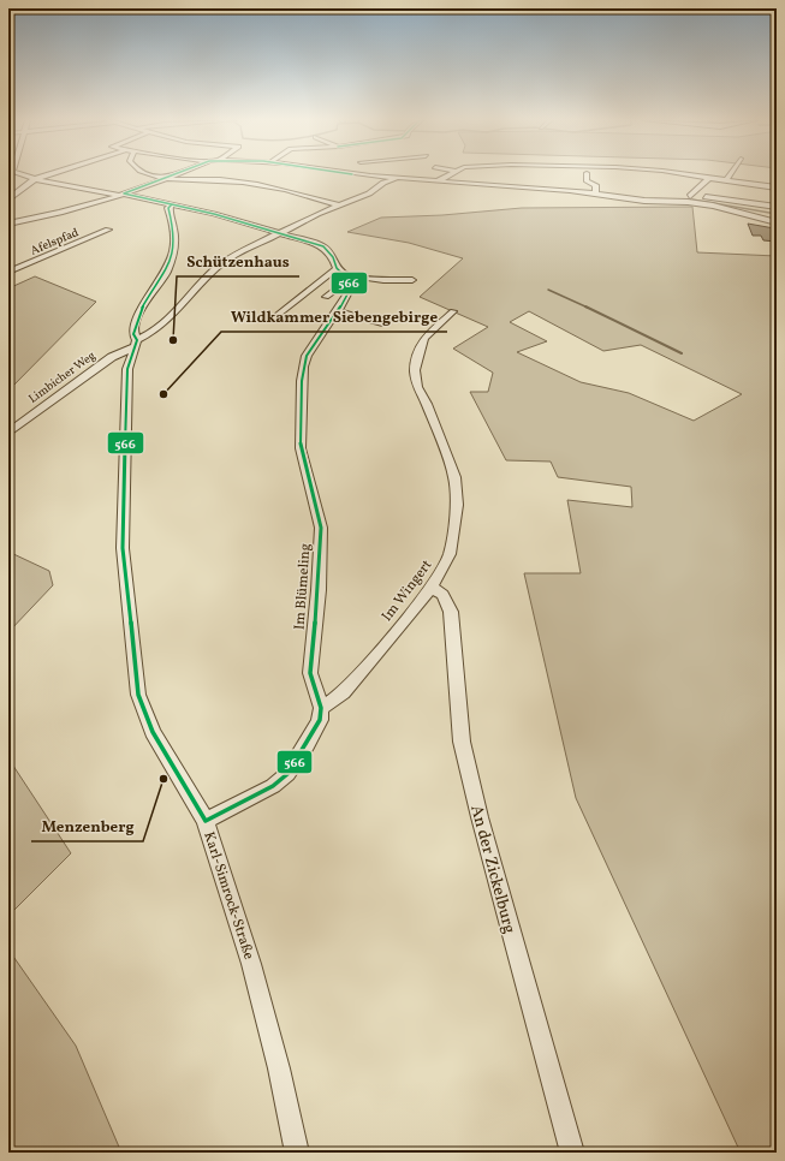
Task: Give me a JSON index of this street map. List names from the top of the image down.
{
  "streets": {
    "street": [
      "Afelspfad",
      "Limbicher Weg",
      "Im Blümeling",
      "Im Wingert",
      "An der Zickelburg",
      "Karl-Simrock-Straße"
    ]
  },
  "crossings": [
    ["Limbicher Weg", "Karl-Simrock-Straße"],
    ["Im Blümeling", "Im Wingert"],
    ["Im Blümeling", "Karl-Simrock-Straße"],
    ["Im Wingert", "An der Zickelburg"]
  ],
  "places": ["Schützenhaus", "Wildkammer Siebengebirge", "Menzenberg"],
  "lines": ["transit line 566"]
}
